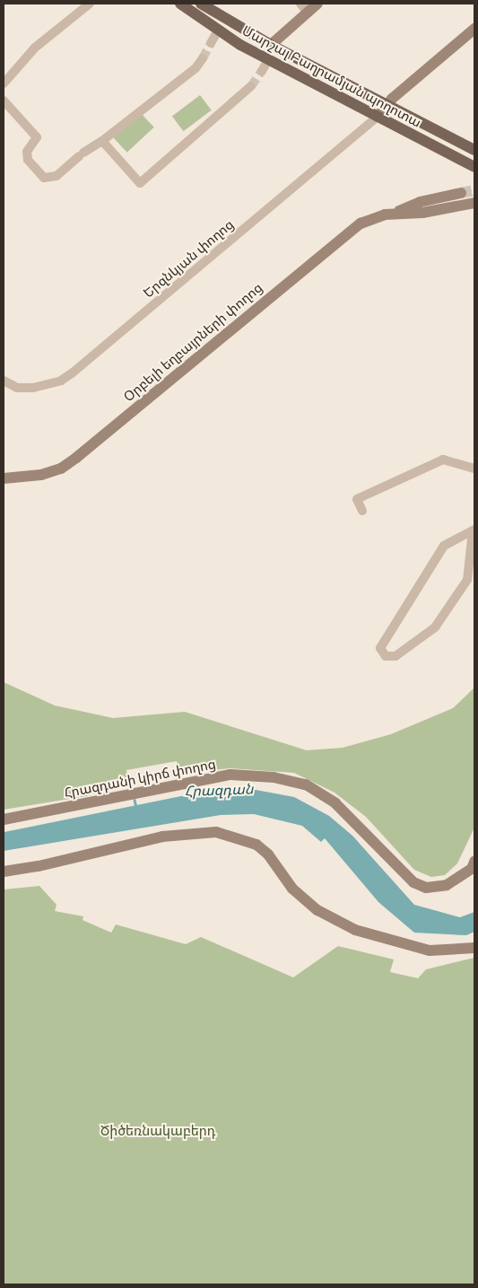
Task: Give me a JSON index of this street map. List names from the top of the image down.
{
  "streets": {
    "main road": ["Մարշալ Բաղրամյան պողոտա"],
    "street": ["Երզնկյան փողոց", "Օրբելի եղբայրների փողոց", "Հրազդանի կիրճ փողոց"]
  },
  "crossings": [
    ["Մարշալ Բաղրամյան պողոտա", "Երզնկյան փողոց"]
  ],
  "water": ["Հրազդան"],
  "parks": ["Ծիծեռնակաբերդ"]
}
